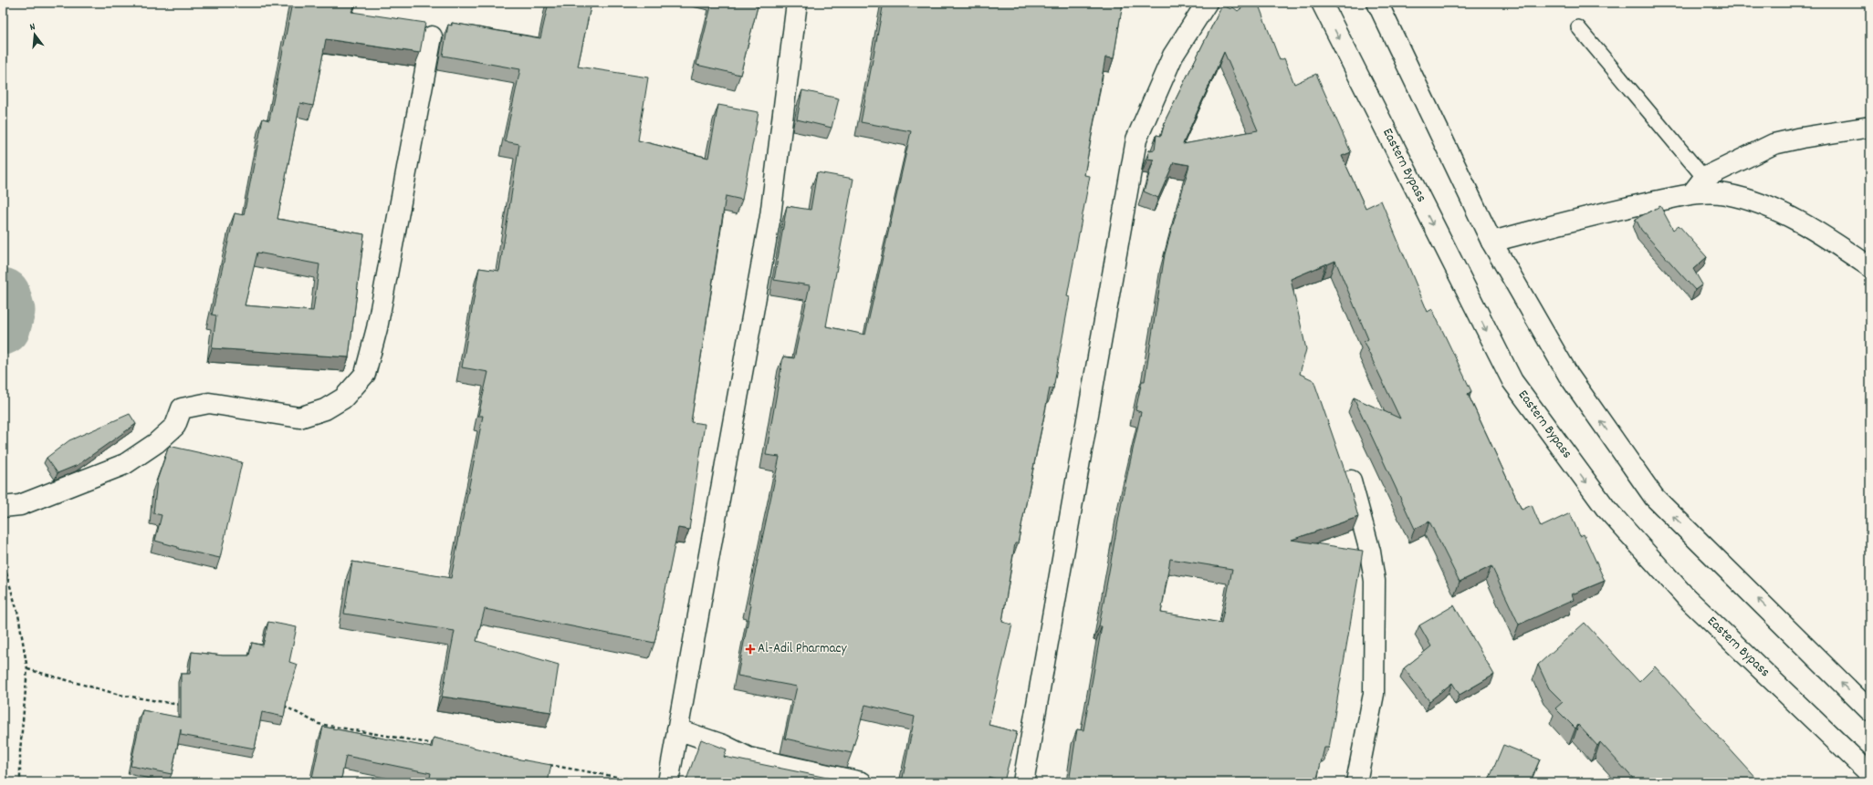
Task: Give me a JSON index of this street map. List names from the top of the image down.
{
  "streets": {
    "main road": ["Eastern Bypass"]
  },
  "places": {
    "health": ["Al-Adil Pharmacy"]
  },
  "north": "top"
}
